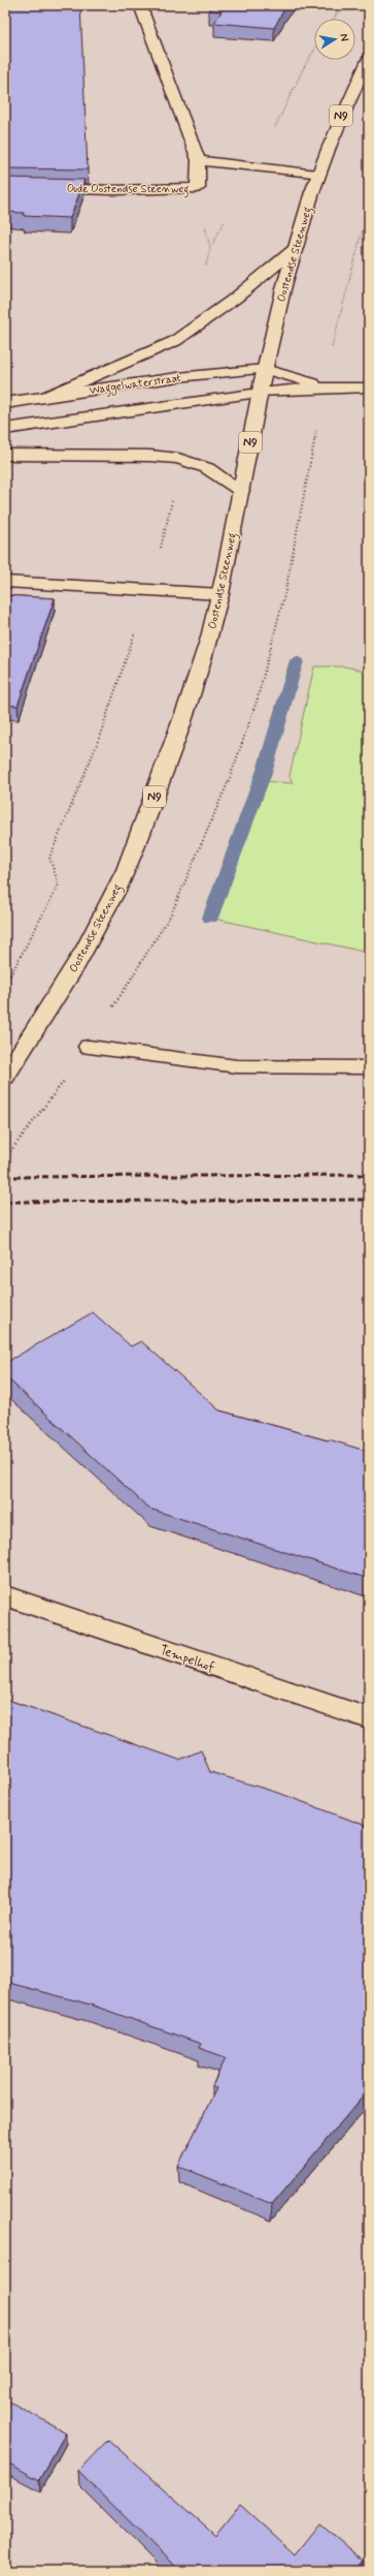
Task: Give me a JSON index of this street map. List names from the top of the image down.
{
  "streets": {
    "main road": [
      "N9",
      "Oude Oostendse Steenweg",
      "Oostendse Steenweg",
      "Waggelwaterstraat",
      "Tempelhof"
    ]
  },
  "crossings": [
    ["Oostendse Steenweg", "Waggelwaterstraat"]
  ],
  "north": "right"
}
